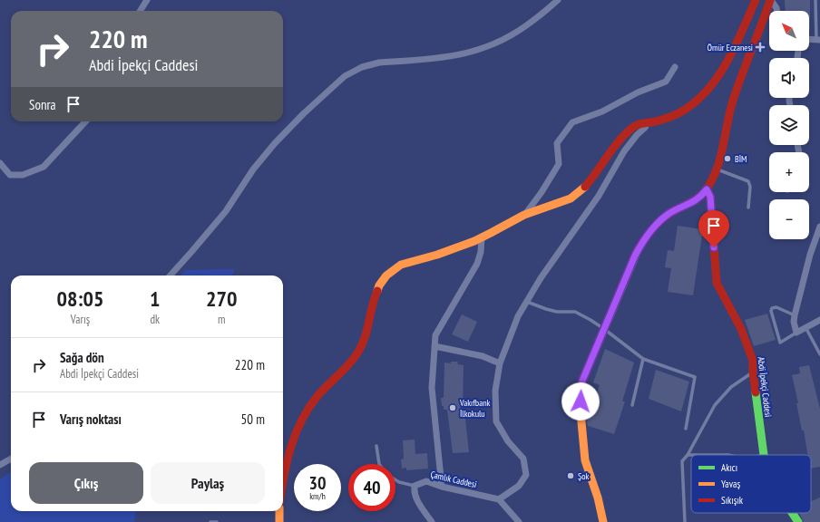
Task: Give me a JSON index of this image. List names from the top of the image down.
{
  "streets": {
    "street": ["Abdi İpekçi Caddesi", "Çamlık Caddesi"]
  },
  "places": {
    "health": ["Ömür Eczanesi"],
    "other": ["BİM", "Vakıfbank İlkokulu", "Şok"]
  },
  "legend": ["Akıcı", "Yavaş", "Sıkışık"],
  "north": "top left",
  "page": {
    "map_buttons": ["+", "−"],
    "turn": ["220 m", "Abdi İpekçi Caddesi"],
    "then": "Sonra",
    "eta": [
      "08:05",
      "Varış",
      "1",
      "dk",
      "270",
      "m"
    ],
    "list": [
      {
        "name": "Sağa dön",
        "note": "Abdi İpekçi Caddesi",
        "value": "220 m"
      },
      {
        "name": "Varış noktası",
        "value": "50 m"
      }
    ],
    "buttons": ["Çıkış", "Paylaş"],
    "speed": "30 km/h",
    "limit": "40"
  }
}
